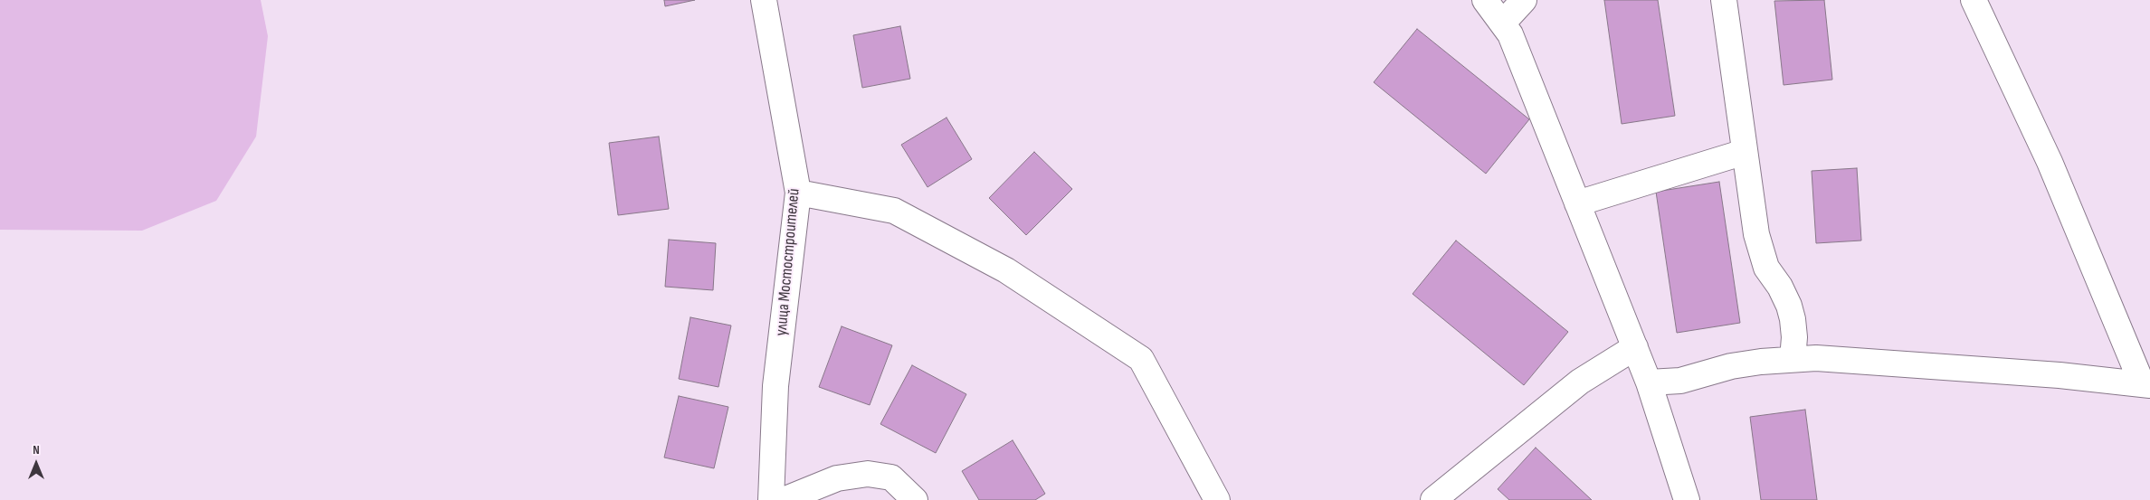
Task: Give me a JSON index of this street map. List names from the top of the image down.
{
  "streets": {
    "street": ["улица Мостостроителей"]
  },
  "north": "top"
}
